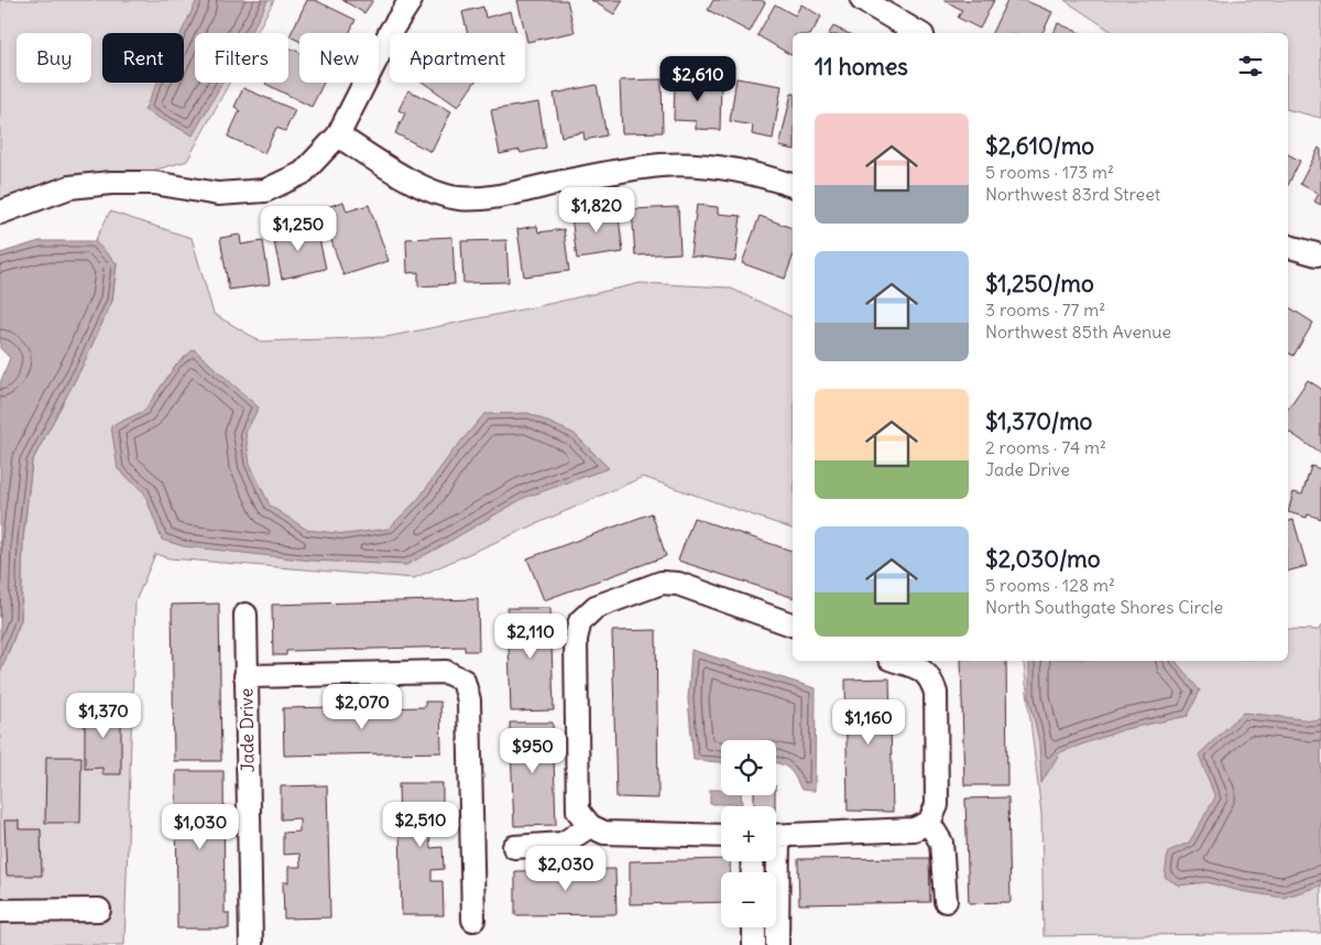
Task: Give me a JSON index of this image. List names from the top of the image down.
{
  "streets": {
    "street": ["Jade Drive"]
  },
  "page": {
    "chip": [
      "Buy",
      "Rent",
      "Filters",
      "New",
      "Apartment"
    ],
    "heading": "11 homes",
    "price": [
      "$2,610",
      "$1,820",
      "$1,250",
      "$2,110",
      "$2,070",
      "$1,370",
      "$1,160",
      "$950",
      "$2,510",
      "$1,030",
      "$2,030"
    ],
    "list": [
      {
        "name": "$2,610/mo",
        "note": "5 rooms · 173 m² · Northwest 83rd Street"
      },
      {
        "name": "$1,250/mo",
        "note": "3 rooms · 77 m² · Northwest 85th Avenue"
      },
      {
        "name": "$1,370/mo",
        "note": "2 rooms · 74 m² · Jade Drive"
      },
      {
        "name": "$2,030/mo",
        "note": "5 rooms · 128 m² · North Southgate Shores Circle"
      }
    ],
    "map_buttons": ["+", "−"]
  }
}
